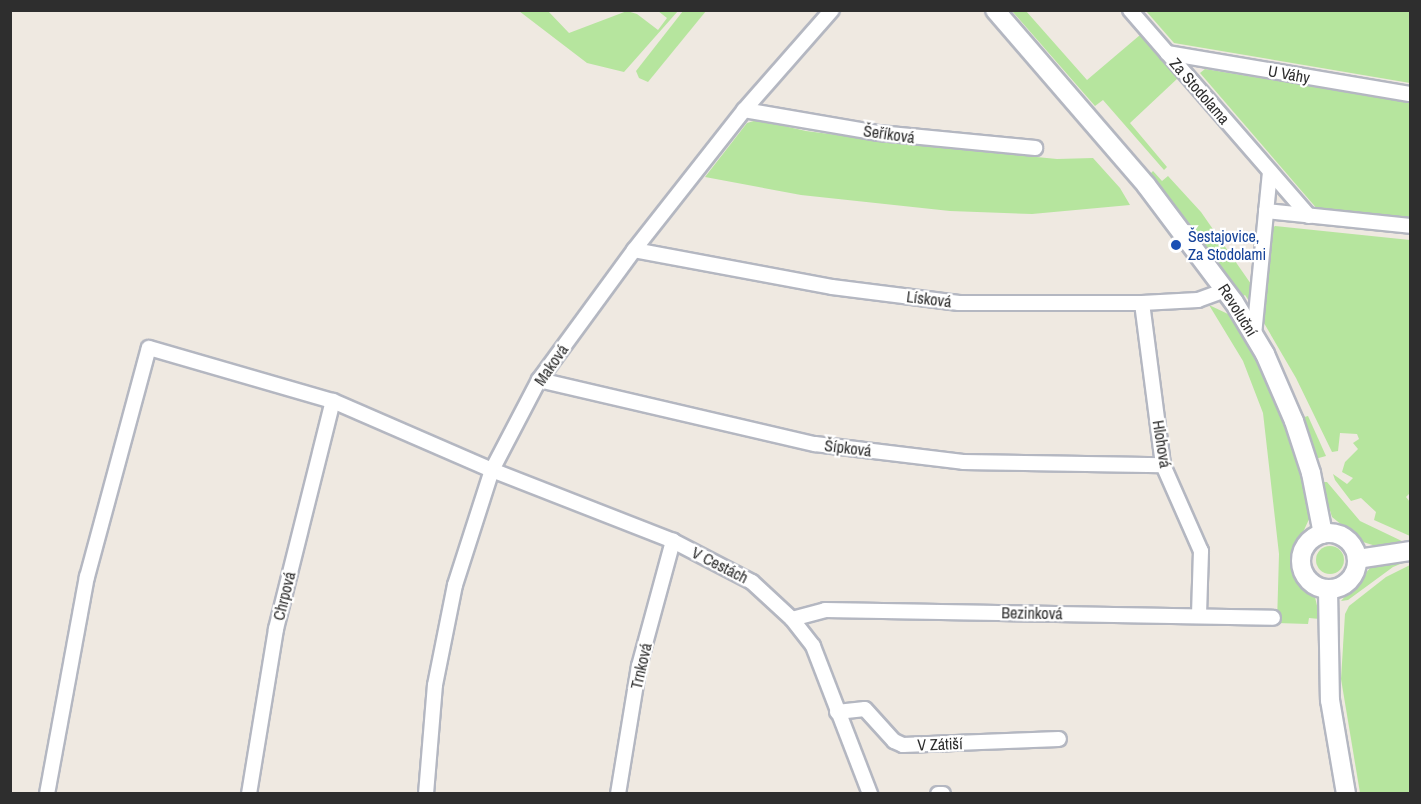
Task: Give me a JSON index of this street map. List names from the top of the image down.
{
  "streets": {
    "street": [
      "U Váhy",
      "Za Stodolama",
      "Šeříková",
      "Lísková",
      "Revoluční",
      "Maková",
      "Hlohová",
      "Šípková",
      "V Cestách",
      "Chrpová",
      "Bezinková",
      "Trnková",
      "V Zátiší"
    ]
  },
  "crossings": [
    ["U Váhy", "Za Stodolama"],
    ["Šeříková", "Maková"],
    ["Lísková", "Revoluční"],
    ["Lísková", "Maková"],
    ["Lísková", "Hlohová"],
    ["Maková", "Šípková"],
    ["Maková", "V Cestách"],
    ["Hlohová", "Šípková"],
    ["Hlohová", "Bezinková"],
    ["V Cestách", "Chrpová"],
    ["V Cestách", "Bezinková"],
    ["V Cestách", "Trnková"],
    ["V Cestách", "V Zátiší"]
  ],
  "places": ["Šestajovice, Za Stodolami"]
}
